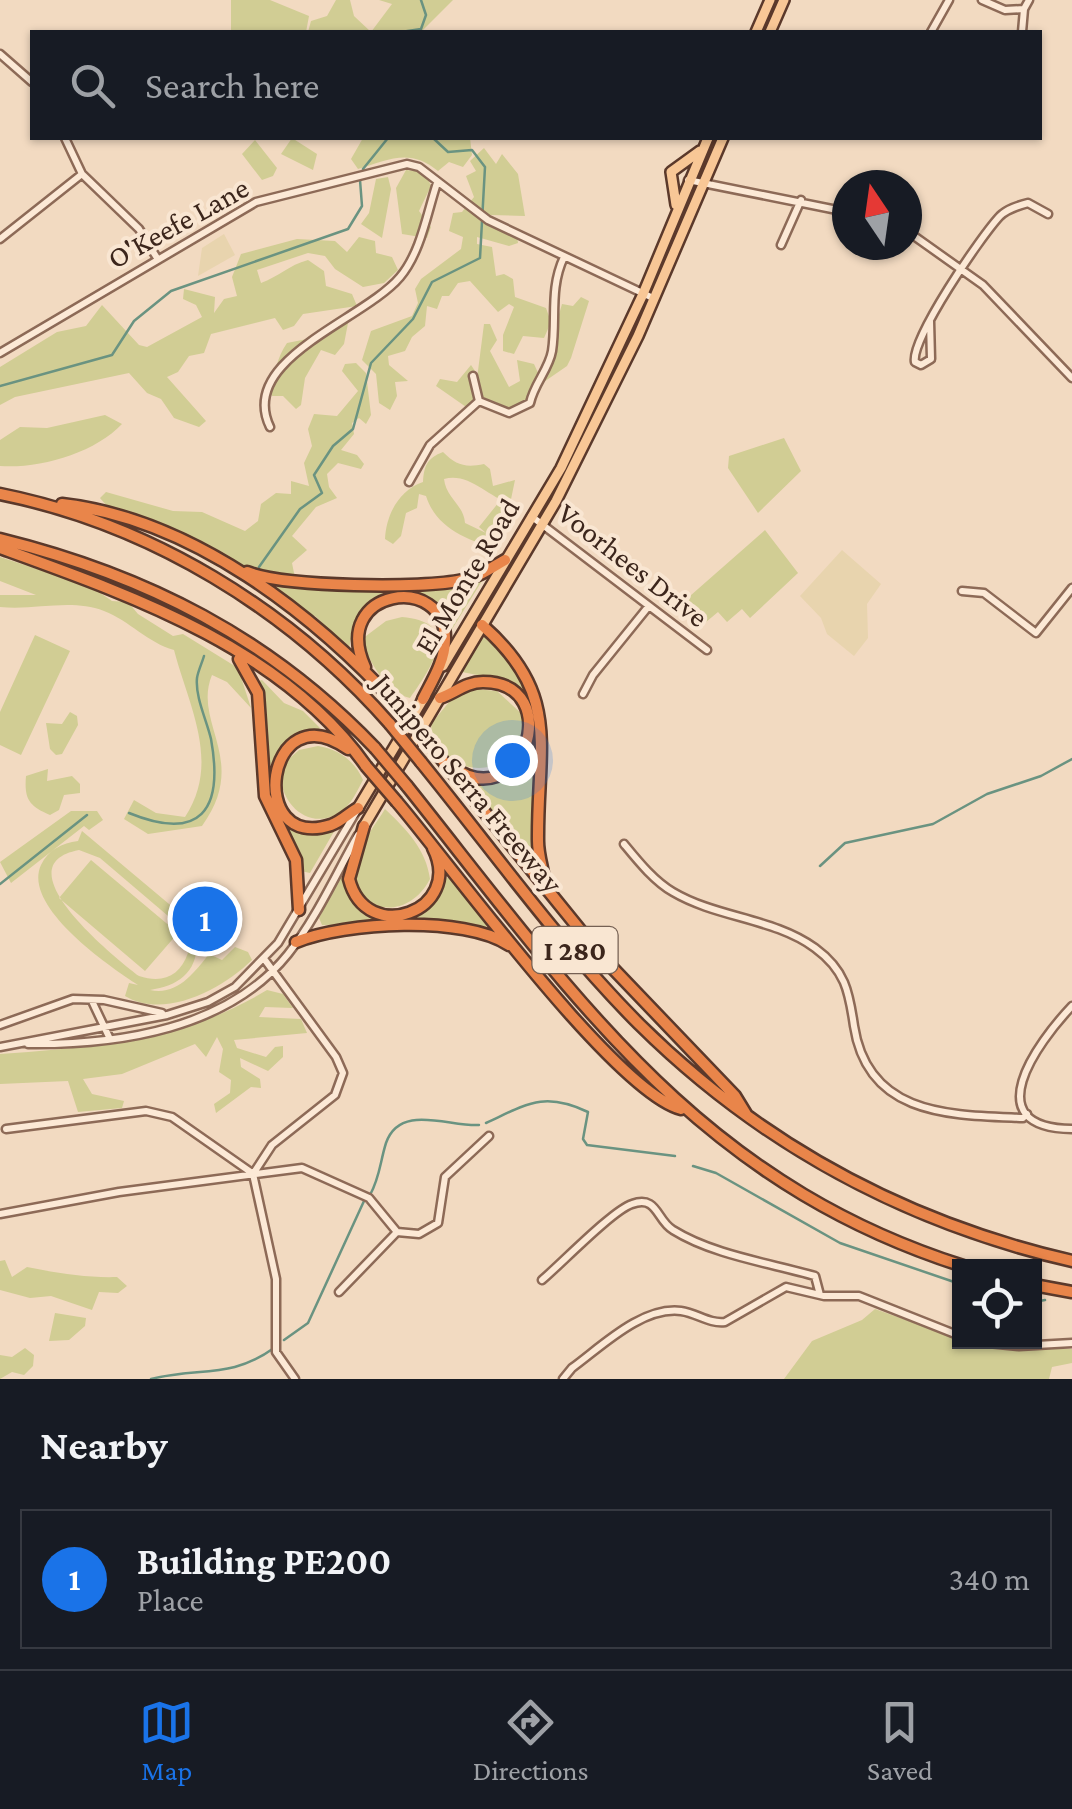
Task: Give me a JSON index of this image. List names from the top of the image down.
{
  "streets": {
    "highway": ["Junipero Serra Freeway", "I 280"],
    "main road": ["El Monte Road"],
    "street": ["O'Keefe Lane", "Voorhees Drive"]
  },
  "crossings": [
    ["O'Keefe Lane", "El Monte Road"],
    ["Voorhees Drive", "El Monte Road"]
  ],
  "north": "top",
  "page": {
    "search": "Search here",
    "pins": "1",
    "heading": "Nearby",
    "list": [
      {
        "mark": "1",
        "name": "Building PE200",
        "note": "Place",
        "value": "340 m"
      }
    ],
    "nav": ["Map", "Directions", "Saved"]
  }
}
